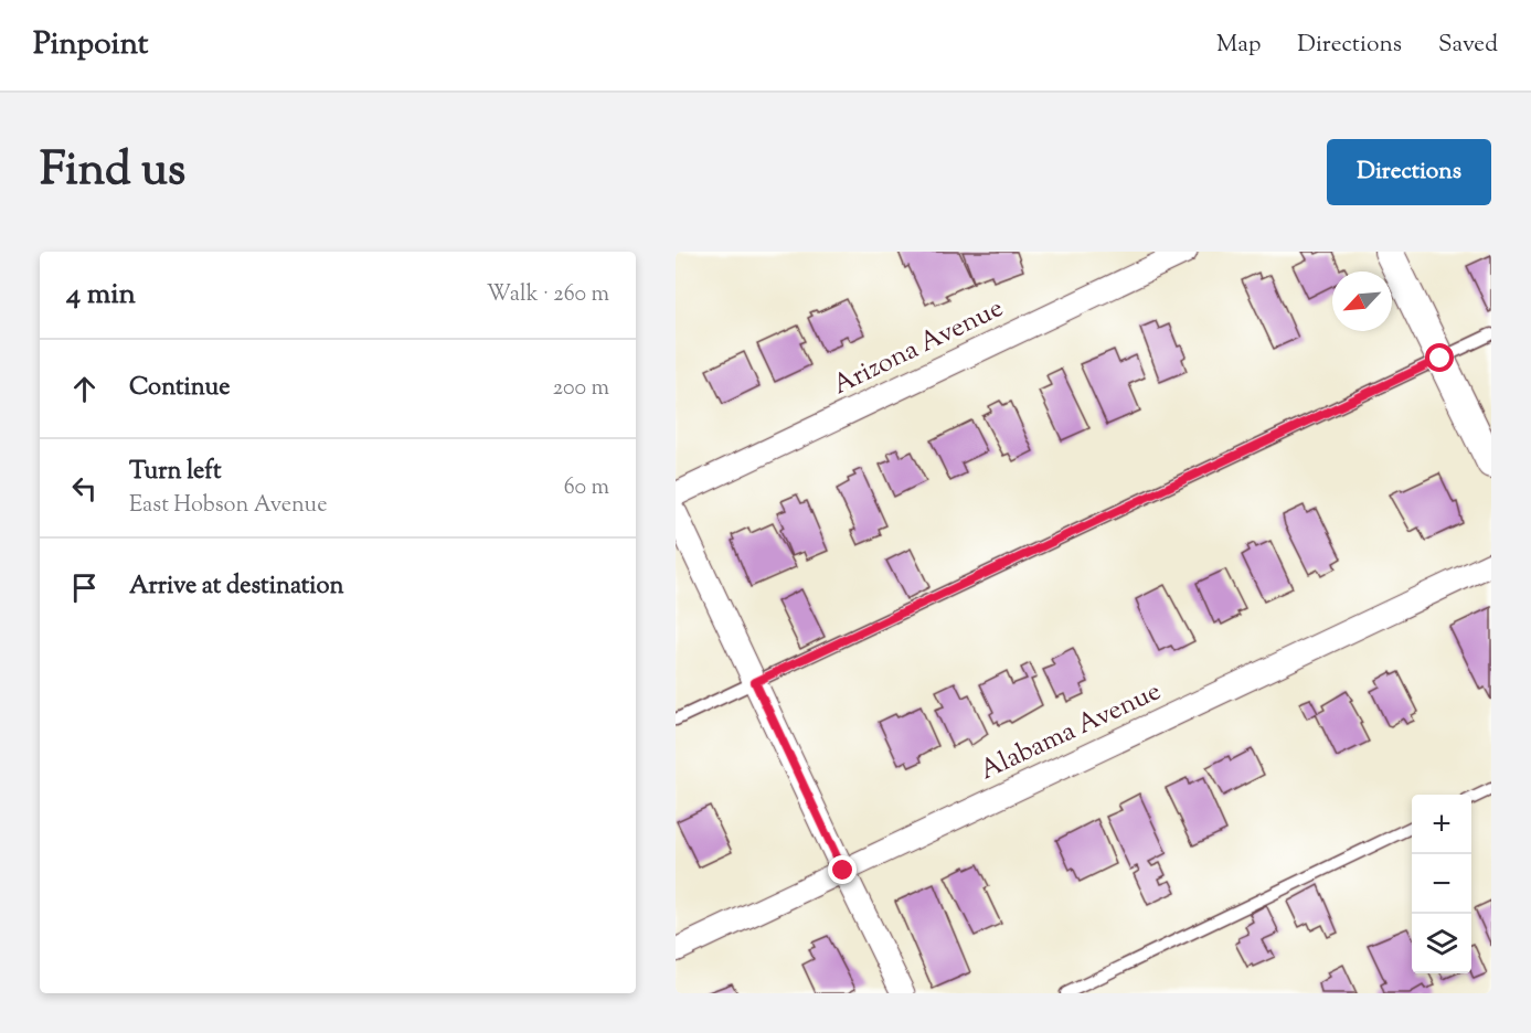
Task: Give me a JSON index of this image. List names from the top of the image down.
{
  "streets": {
    "street": ["Arizona Avenue", "Alabama Avenue"]
  },
  "north": "bottom left",
  "page": {
    "header": "Pinpoint",
    "nav": ["Map", "Directions", "Saved"],
    "title": "Find us",
    "buttons": "Directions",
    "heading": ["4 min", "Walk · 260 m"],
    "list": [
      ["Continue", "200 m"],
      ["Turn left", "East Hobson Avenue", "60 m"],
      "Arrive at destination"
    ],
    "map_buttons": ["+", "−"]
  }
}
